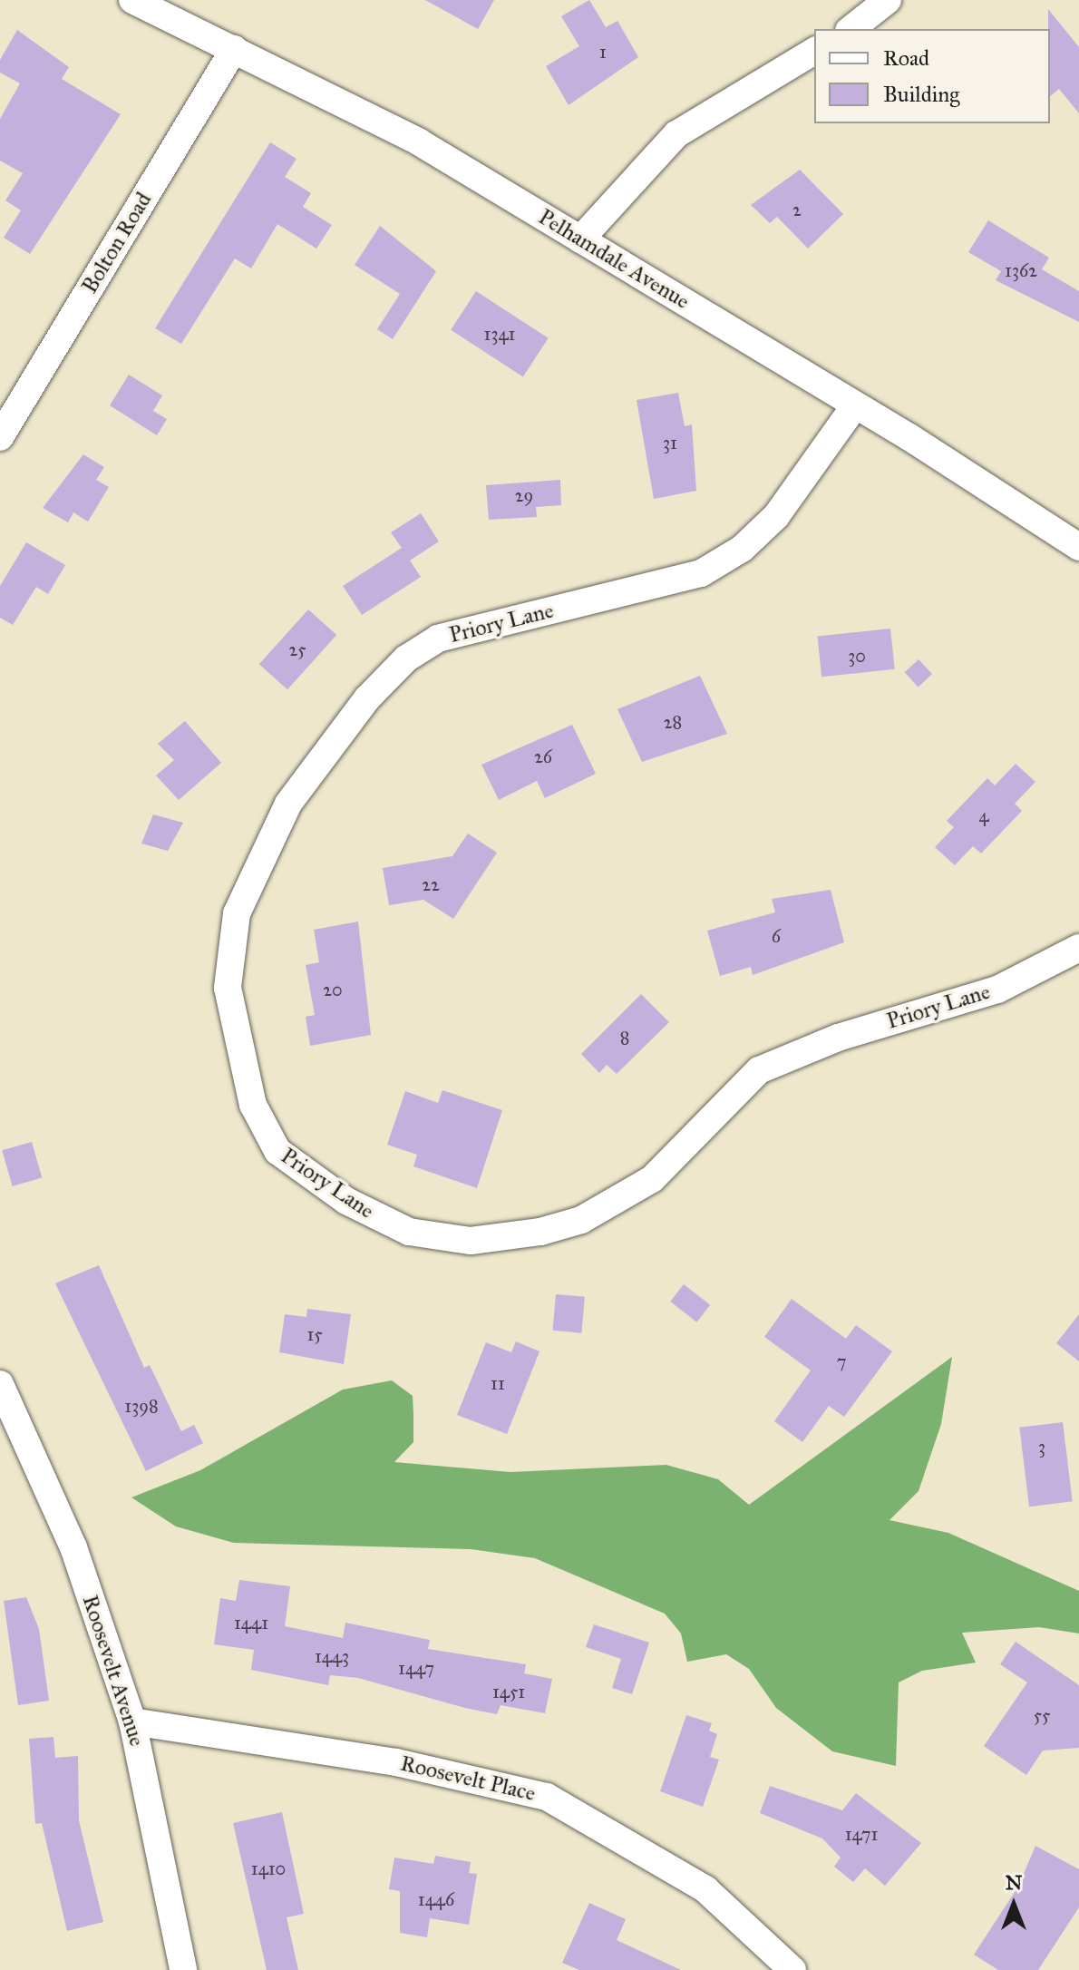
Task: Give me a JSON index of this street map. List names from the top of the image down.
{
  "streets": {
    "street": [
      "Bolton Road",
      "Pelhamdale Avenue",
      "Priory Lane",
      "Roosevelt Avenue",
      "Roosevelt Place"
    ]
  },
  "crossings": [
    ["Bolton Road", "Pelhamdale Avenue"],
    ["Pelhamdale Avenue", "Priory Lane"],
    ["Roosevelt Avenue", "Roosevelt Place"]
  ],
  "house_numbers": [
    "1",
    "2",
    "1362",
    "1341",
    "31",
    "29",
    "25",
    "30",
    "28",
    "26",
    "4",
    "22",
    "6",
    "20",
    "8",
    "15",
    "7",
    "11",
    "1398",
    "3",
    "1441",
    "1443",
    "1447",
    "1451",
    "55",
    "1471",
    "1410",
    "1446"
  ],
  "legend": ["Road", "Building"],
  "north": "top"
}
